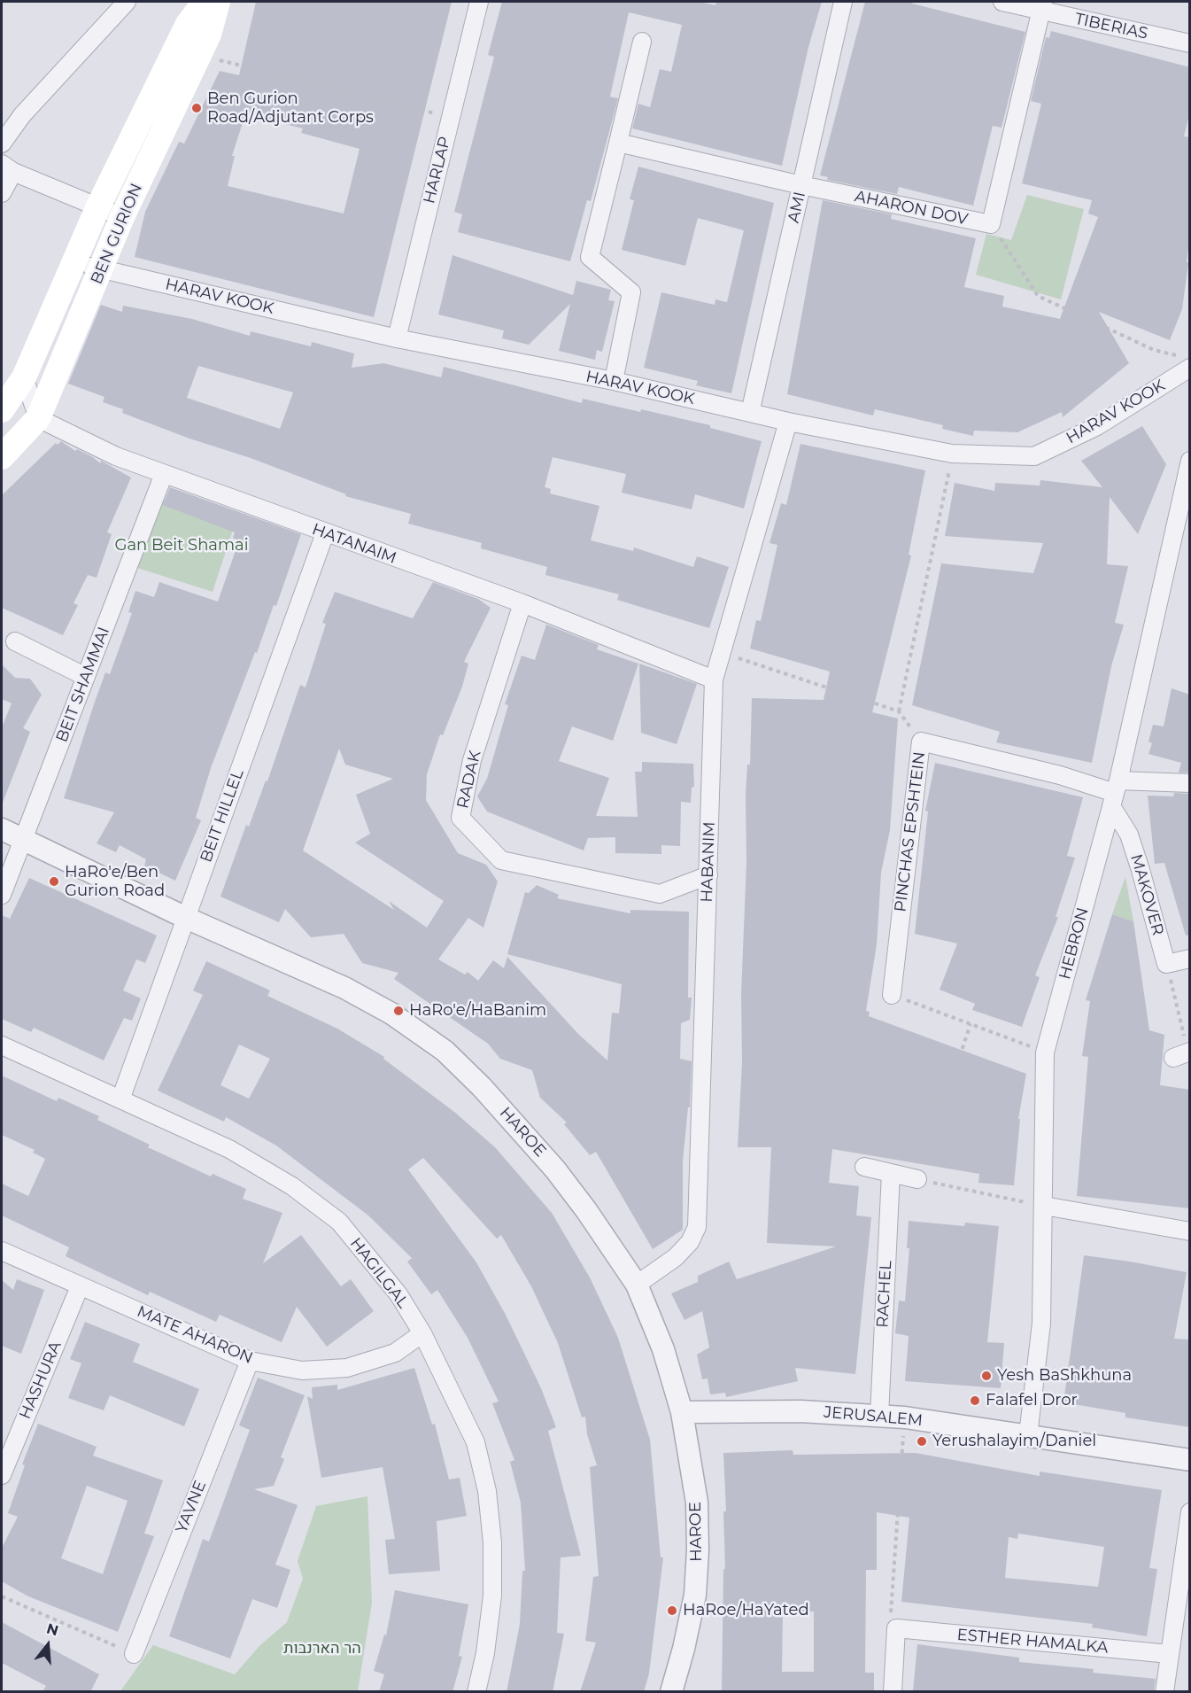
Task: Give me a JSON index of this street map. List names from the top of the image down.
{
  "streets": {
    "main road": ["BEN GURION"],
    "street": [
      "TIBERIAS",
      "HARLAP",
      "AMI",
      "AHARON DOV",
      "HARAV KOOK",
      "HATANAIM",
      "BEIT SHAMMAI",
      "RADAK",
      "BEIT HILLEL",
      "PINCHAS EPSHTEIN",
      "HABANIM",
      "MAKOVER",
      "HEBRON",
      "HAROE",
      "HAGILGAL",
      "RACHEL",
      "MATE AHARON",
      "HASHURA",
      "JERUSALEM",
      "YAVNE",
      "ESTHER HAMALKA"
    ]
  },
  "crossings": [
    ["TIBERIAS", "AHARON DOV"],
    ["HARLAP", "HARAV KOOK"],
    ["AMI", "AHARON DOV"],
    ["AMI", "HARAV KOOK"],
    ["BEN GURION", "HARAV KOOK"],
    ["BEN GURION", "HATANAIM"],
    ["HARAV KOOK", "HABANIM"],
    ["HATANAIM", "BEIT SHAMMAI"],
    ["HATANAIM", "RADAK"],
    ["HATANAIM", "BEIT HILLEL"],
    ["HATANAIM", "HABANIM"],
    ["BEIT SHAMMAI", "HAROE"],
    ["RADAK", "HABANIM"],
    ["BEIT HILLEL", "HAROE"],
    ["BEIT HILLEL", "HAGILGAL"],
    ["PINCHAS EPSHTEIN", "MAKOVER"],
    ["PINCHAS EPSHTEIN", "HEBRON"],
    ["HABANIM", "HAROE"],
    ["MAKOVER", "HEBRON"],
    ["HEBRON", "JERUSALEM"],
    ["HAROE", "JERUSALEM"],
    ["HAGILGAL", "MATE AHARON"],
    ["RACHEL", "JERUSALEM"],
    ["MATE AHARON", "HASHURA"],
    ["MATE AHARON", "YAVNE"]
  ],
  "parks": ["Gan Beit Shamai", "הר הארנבות"],
  "places": [
    "Ben Gurion Road/Adjutant Corps",
    "HaRo'e/Ben Gurion Road",
    "HaRo'e/HaBanim",
    "Yesh BaShkhuna",
    "Falafel Dror",
    "Yerushalayim/Daniel",
    "HaRoe/HaYated"
  ],
  "north": "top"
}
